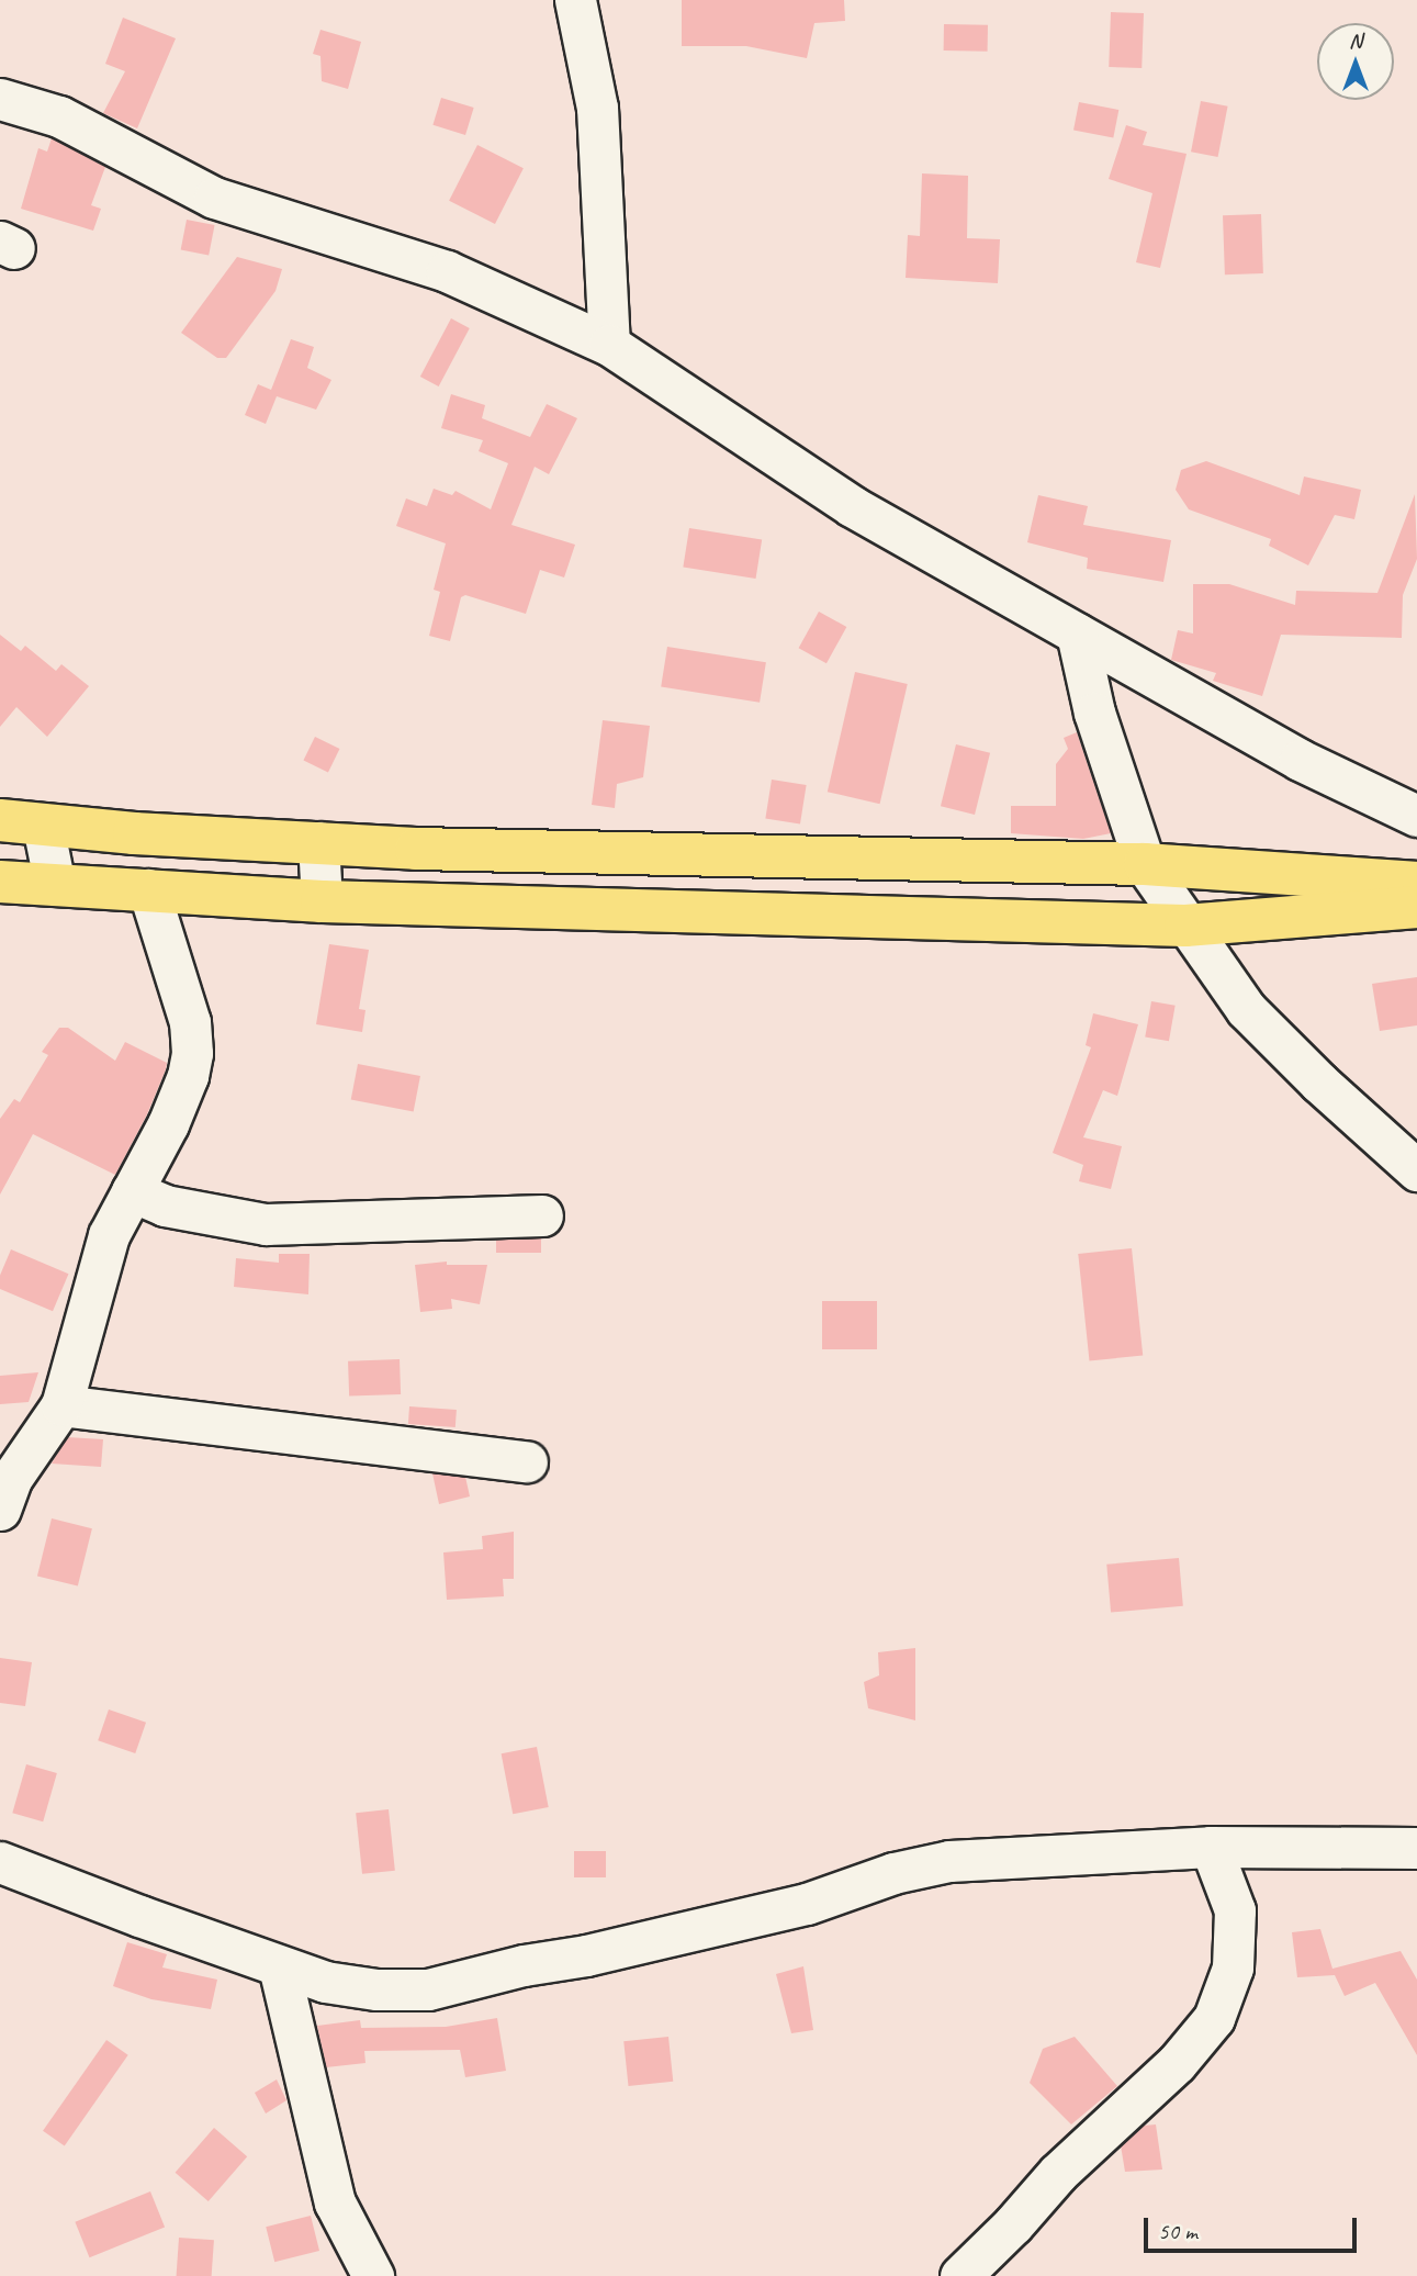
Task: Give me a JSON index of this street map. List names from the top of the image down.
{
  "scale_bar": "50 m",
  "north": "top"
}
